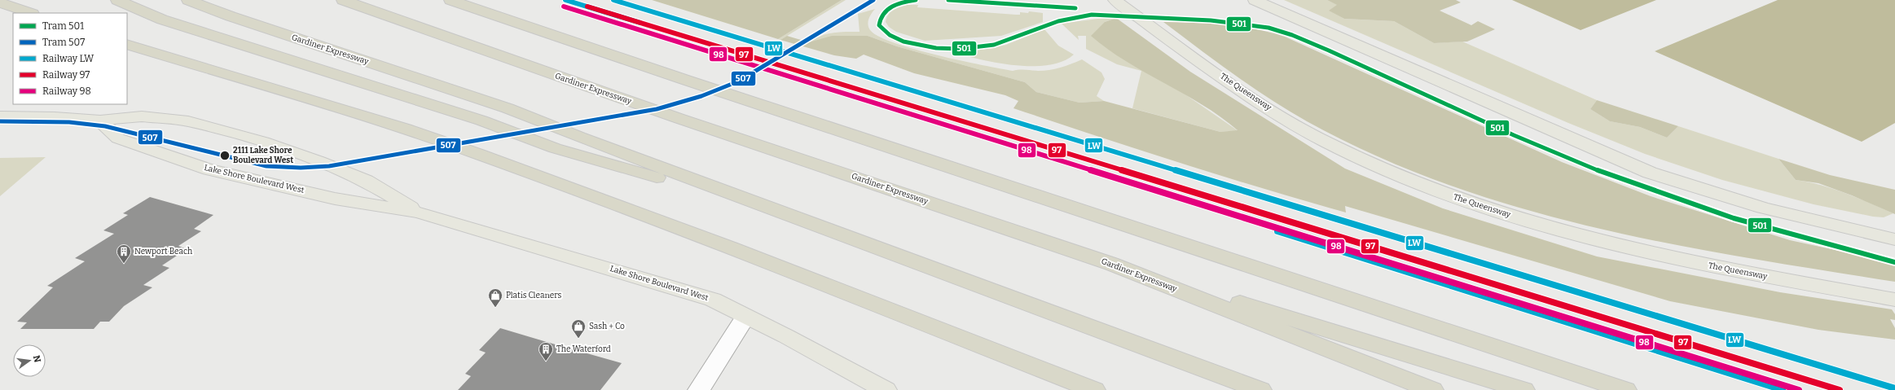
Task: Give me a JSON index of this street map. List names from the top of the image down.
{
  "streets": {
    "highway": ["Gardiner Expressway"],
    "main road": ["The Queensway", "Lake Shore Boulevard West"]
  },
  "places": {
    "other": ["2111 Lake Shore Boulevard West"],
    "building": ["Newport Beach", "The Waterford"],
    "shop": ["Platis Cleaners", "Sash + Co"]
  },
  "lines": [
    "tram line 501",
    "tram line 507",
    "rail line LW",
    "rail line 97",
    "rail line 98"
  ],
  "legend": [
    "Tram 501",
    "Tram 507",
    "Railway LW",
    "Railway 97",
    "Railway 98"
  ],
  "north": "right"
}
